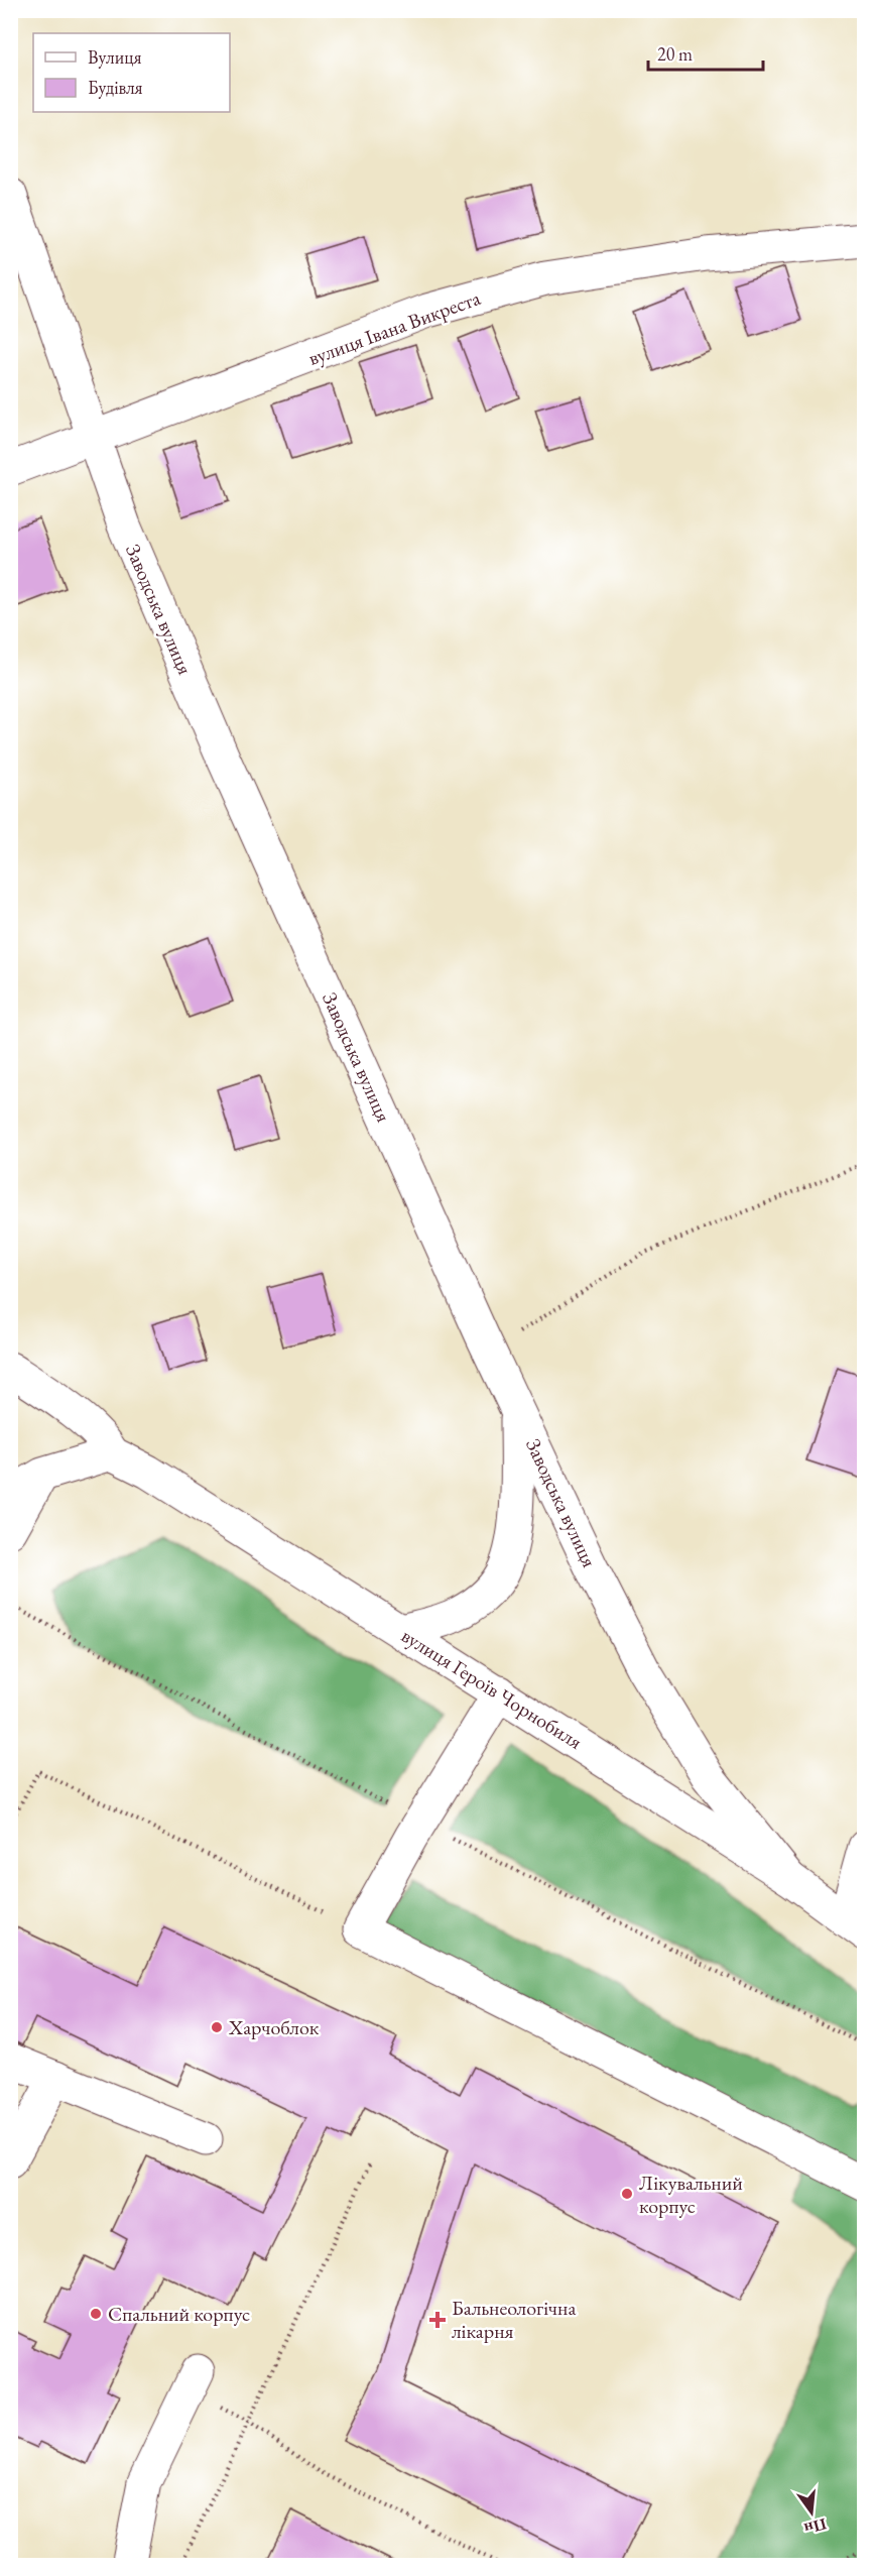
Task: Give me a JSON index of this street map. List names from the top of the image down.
{
  "streets": {
    "street": ["вулиця Івана Викреста", "Заводська вулиця", "вулиця Героїв Чорнобиля"]
  },
  "crossings": [
    ["вулиця Івана Викреста", "Заводська вулиця"],
    ["Заводська вулиця", "вулиця Героїв Чорнобиля"]
  ],
  "places": {
    "other": ["Харчоблок", "Лікувальний корпус", "Спальний корпус"],
    "health": ["Бальнеологічна лікарня"]
  },
  "legend": ["Вулиця", "Будівля"],
  "scale_bar": "20 m",
  "north": "bottom"
}
